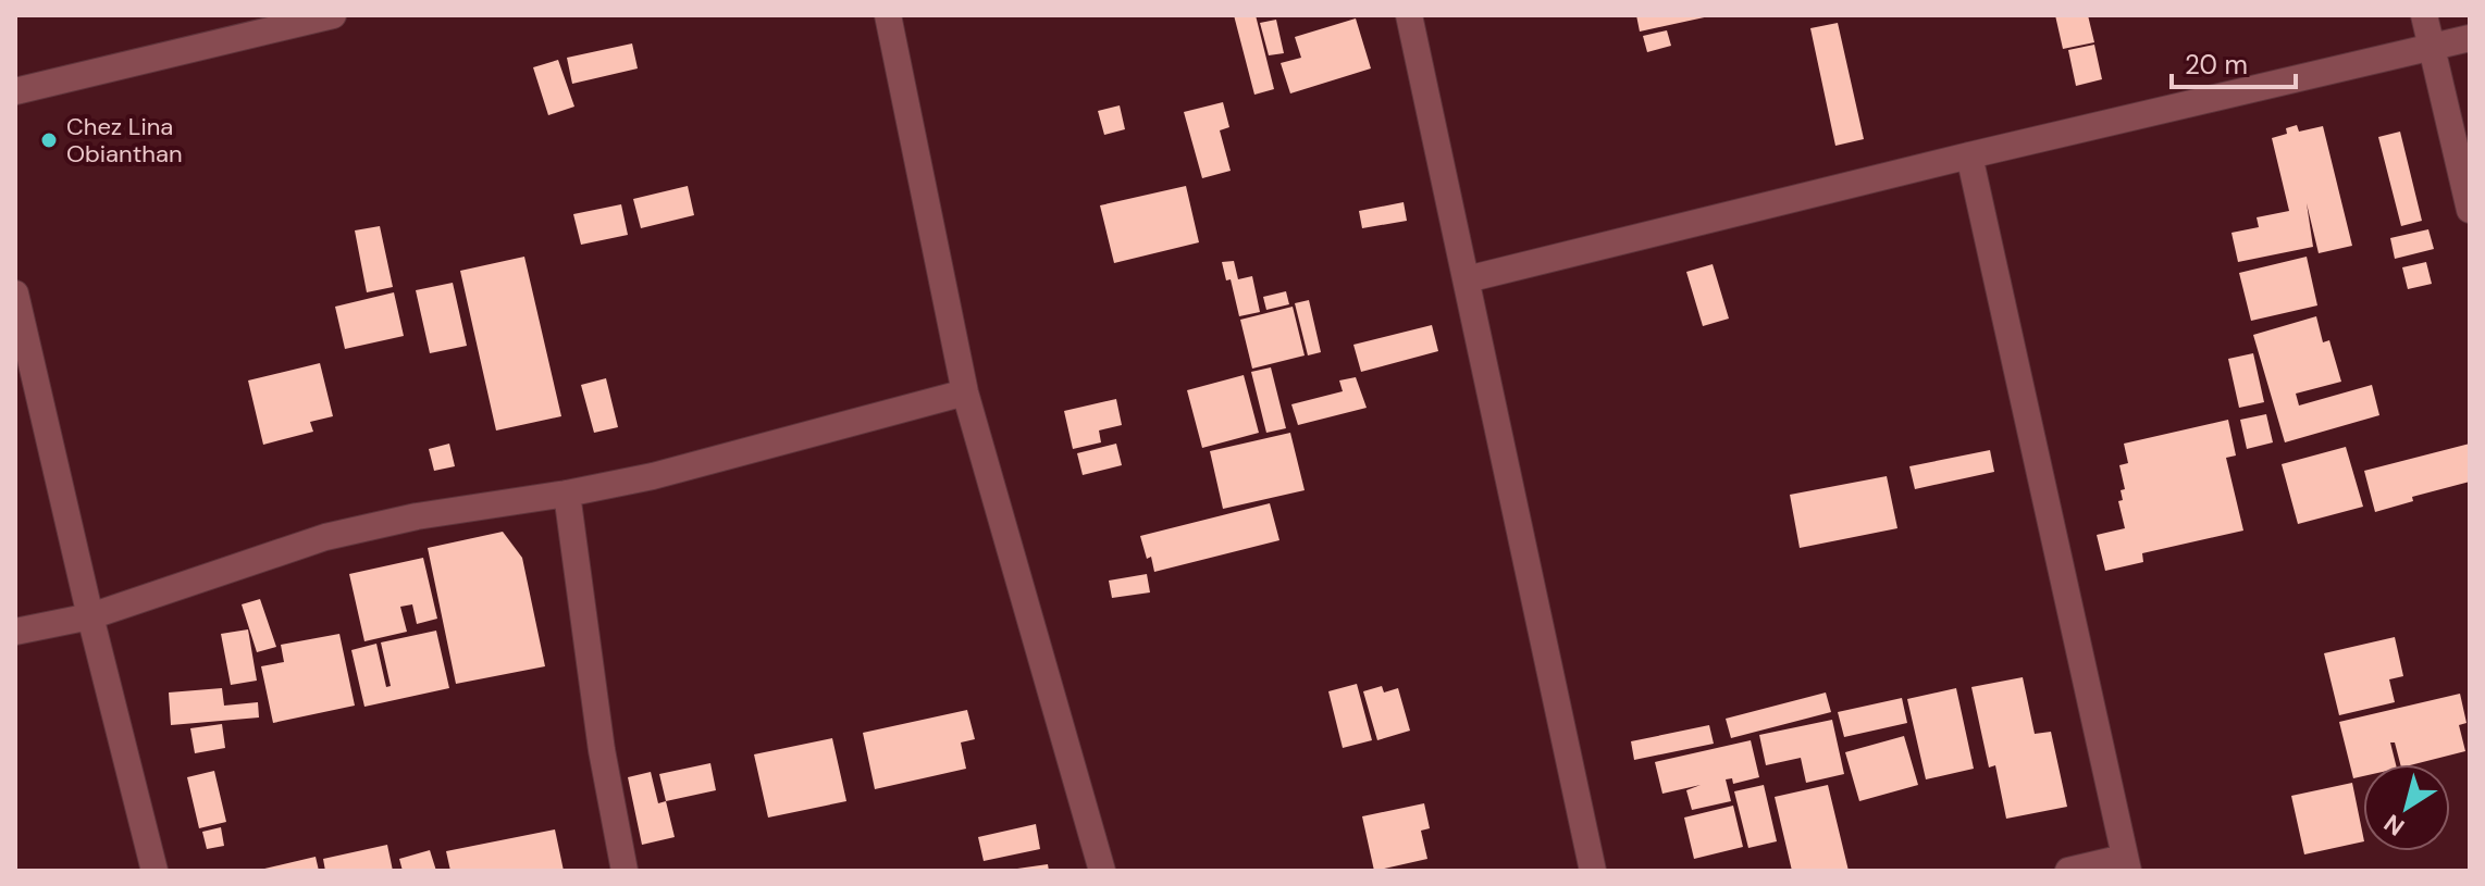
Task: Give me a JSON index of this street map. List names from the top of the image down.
{
  "places": ["Chez Lina Obianthan"],
  "scale_bar": "20 m",
  "north": "bottom left"
}
